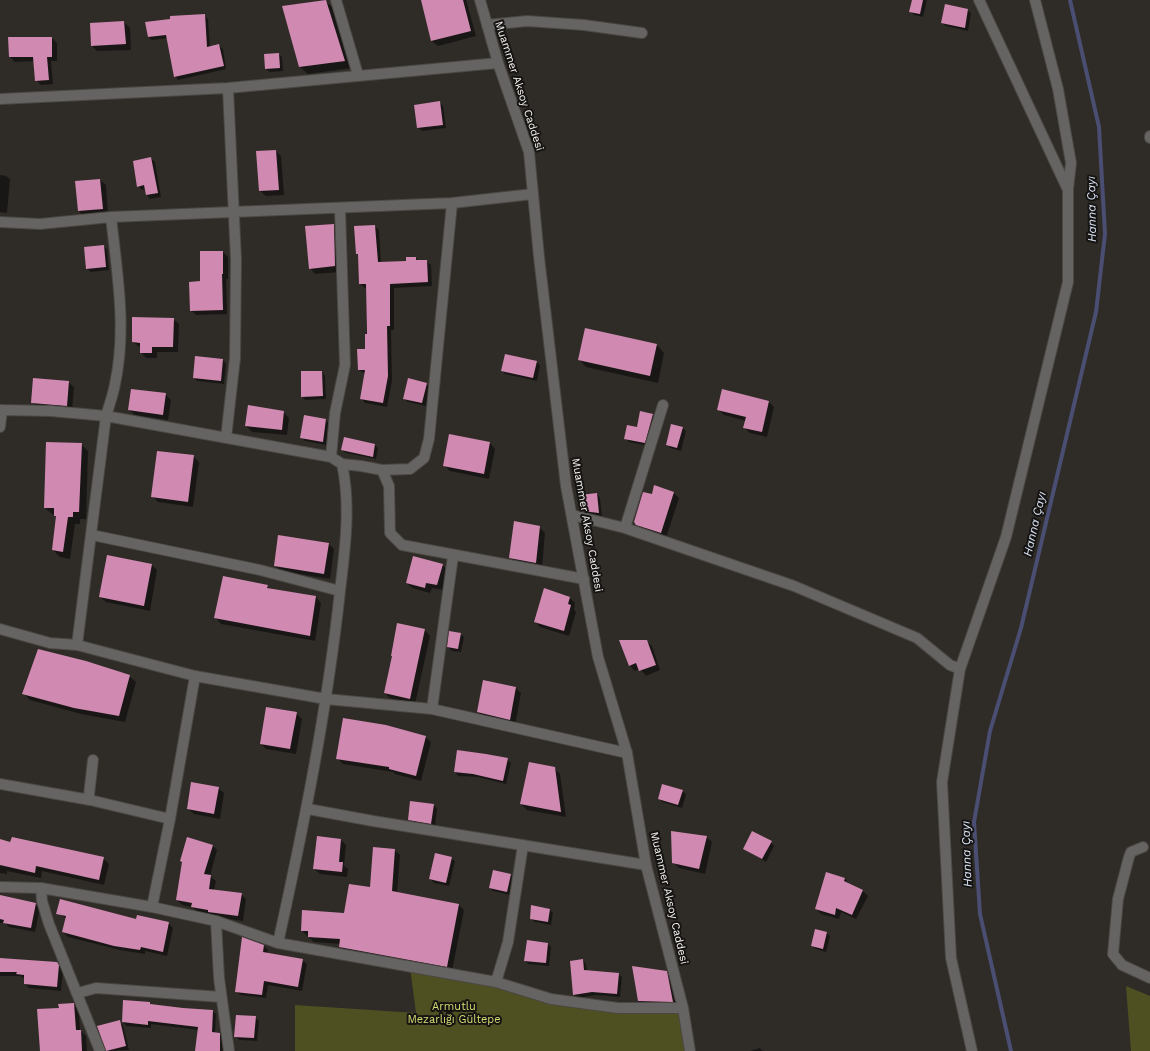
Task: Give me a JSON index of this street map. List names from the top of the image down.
{
  "streets": {
    "street": ["Muammer Aksoy Caddesi"]
  },
  "water": ["Hanna Çayı"],
  "parks": ["Armutlu Mezarlığı Gültepe"]
}
